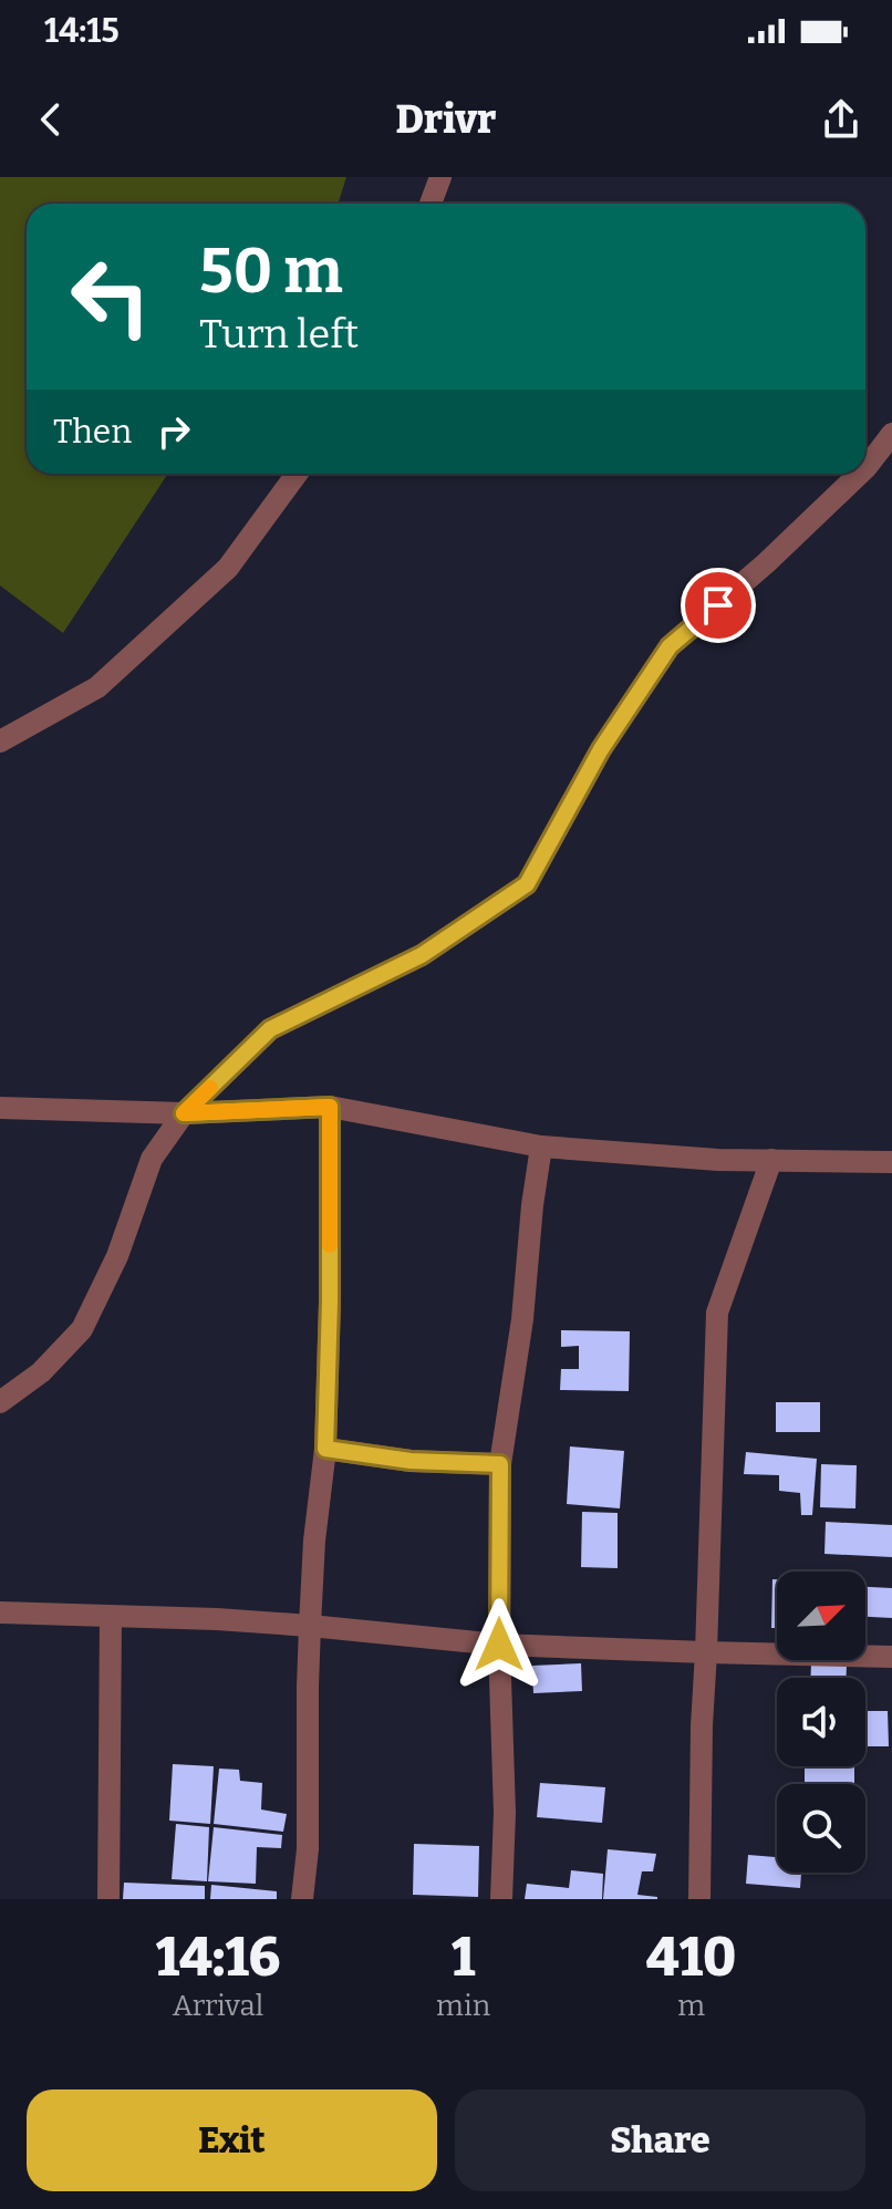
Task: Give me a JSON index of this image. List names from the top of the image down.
{
  "north": "top right",
  "page": {
    "status": "14:15",
    "header": "Drivr",
    "turn": ["50 m", "Turn left"],
    "then": "Then",
    "eta": [
      "14:16",
      "Arrival",
      "1",
      "min",
      "410",
      "m"
    ],
    "buttons": ["Exit", "Share"]
  }
}
